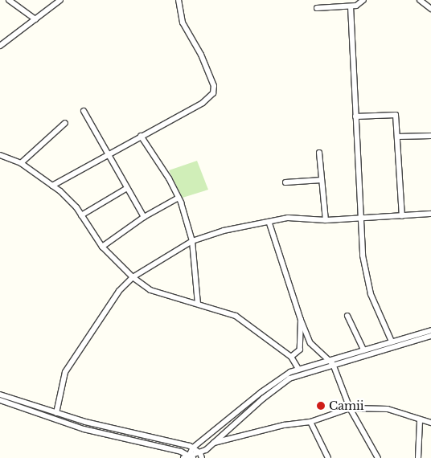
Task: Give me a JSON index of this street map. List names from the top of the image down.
{
  "places": ["Camii"]
}
